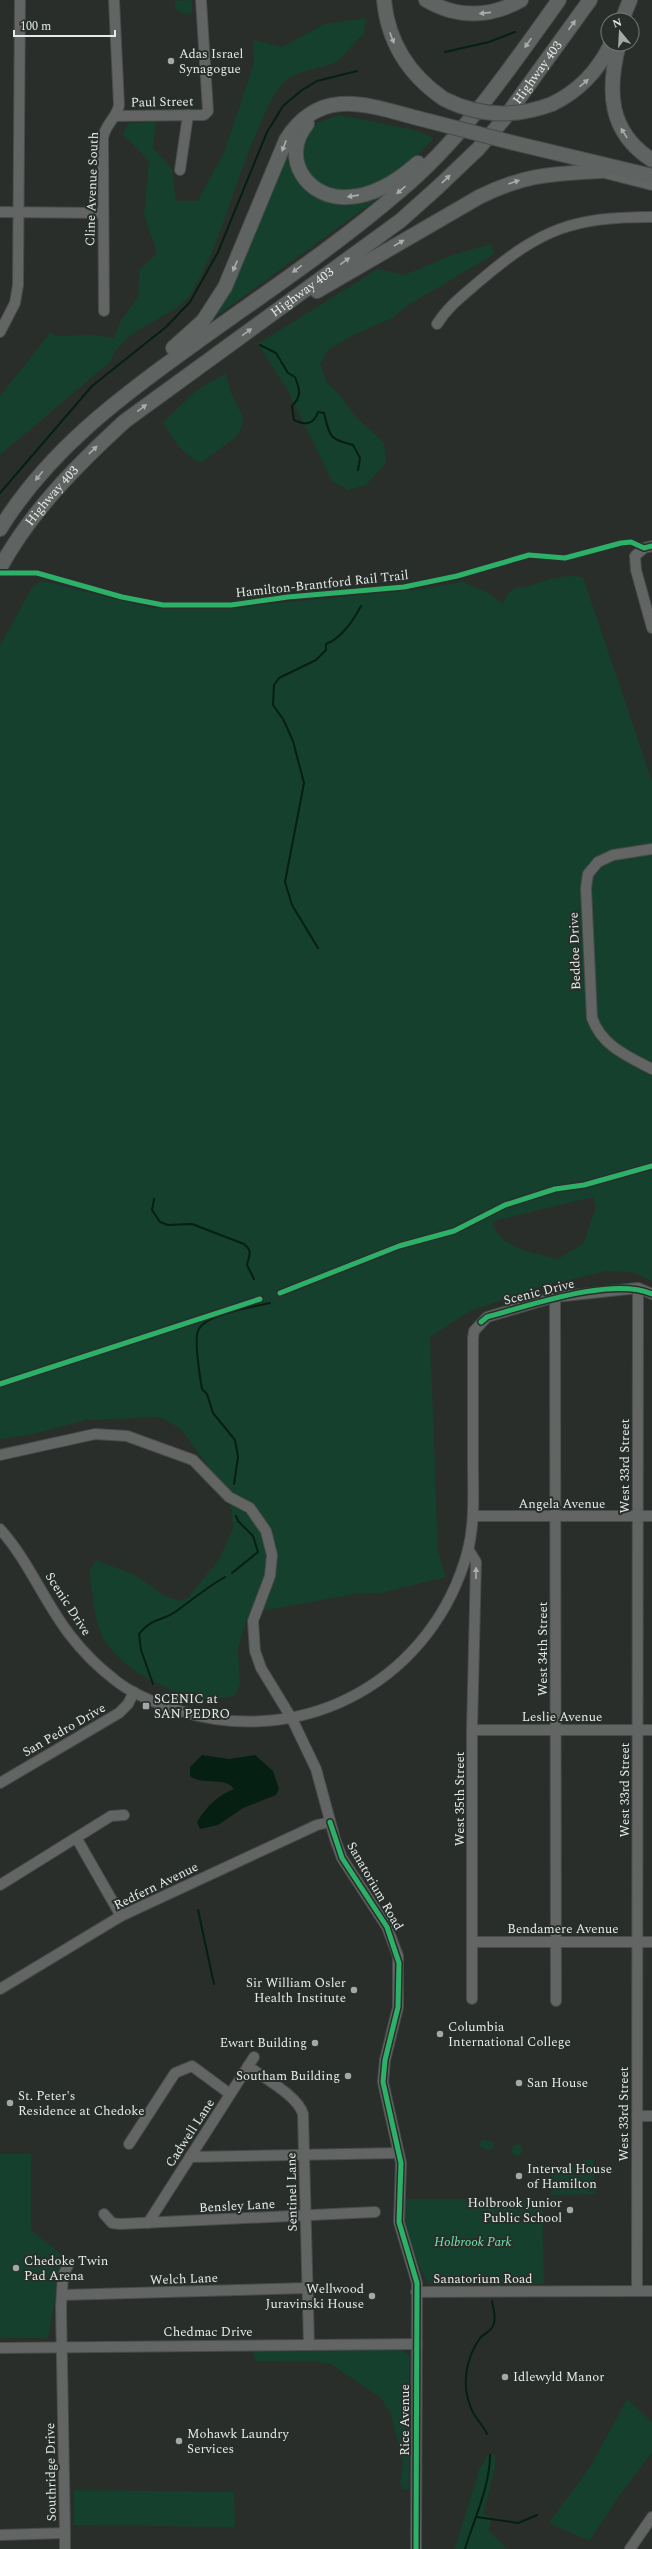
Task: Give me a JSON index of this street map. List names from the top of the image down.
{
  "streets": {
    "highway": ["Highway 403"],
    "street": [
      "Paul Street",
      "Cline Avenue South",
      "Beddoe Drive",
      "Scenic Drive",
      "West 33rd Street",
      "Angela Avenue",
      "West 34th Street",
      "Leslie Avenue",
      "San Pedro Drive",
      "West 35th Street",
      "Redfern Avenue",
      "Sanatorium Road",
      "Bendamere Avenue",
      "Cadwell Lane",
      "Sentinel Lane",
      "Bensley Lane",
      "Welch Lane",
      "Chedmac Drive",
      "Rice Avenue",
      "Southridge Drive"
    ],
    "cycle path": ["Hamilton-Brantford Rail Trail"]
  },
  "crossings": [
    ["Paul Street", "Cline Avenue South"],
    ["Scenic Drive", "West 33rd Street"],
    ["Scenic Drive", "Angela Avenue"],
    ["Scenic Drive", "West 34th Street"],
    ["Scenic Drive", "San Pedro Drive"],
    ["Scenic Drive", "West 35th Street"],
    ["Scenic Drive", "Sanatorium Road"],
    ["West 33rd Street", "Angela Avenue"],
    ["West 33rd Street", "Leslie Avenue"],
    ["West 33rd Street", "Sanatorium Road"],
    ["West 33rd Street", "Bendamere Avenue"],
    ["Angela Avenue", "West 34th Street"],
    ["West 34th Street", "Leslie Avenue"],
    ["West 34th Street", "Bendamere Avenue"],
    ["Leslie Avenue", "West 35th Street"],
    ["West 35th Street", "Bendamere Avenue"],
    ["Redfern Avenue", "Sanatorium Road"],
    ["Sanatorium Road", "Rice Avenue"],
    ["Cadwell Lane", "Sentinel Lane"],
    ["Cadwell Lane", "Bensley Lane"],
    ["Sentinel Lane", "Bensley Lane"],
    ["Sentinel Lane", "Welch Lane"],
    ["Sentinel Lane", "Chedmac Drive"],
    ["Welch Lane", "Southridge Drive"],
    ["Chedmac Drive", "Rice Avenue"],
    ["Chedmac Drive", "Southridge Drive"]
  ],
  "parks": ["Holbrook Park"],
  "places": {
    "other": [
      "Adas Israel Synagogue",
      "Sir William Osler Health Institute",
      "Columbia International College",
      "Ewart Building",
      "Southam Building",
      "San House",
      "St. Peter's Residence at Chedoke",
      "Interval House of Hamilton",
      "Holbrook Junior Public School",
      "Chedoke Twin Pad Arena",
      "Wellwood Juravinski House",
      "Idlewyld Manor",
      "Mohawk Laundry Services"
    ],
    "transit": ["SCENIC at SAN PEDRO"]
  },
  "scale_bar": "100 m",
  "north": "top"
}
